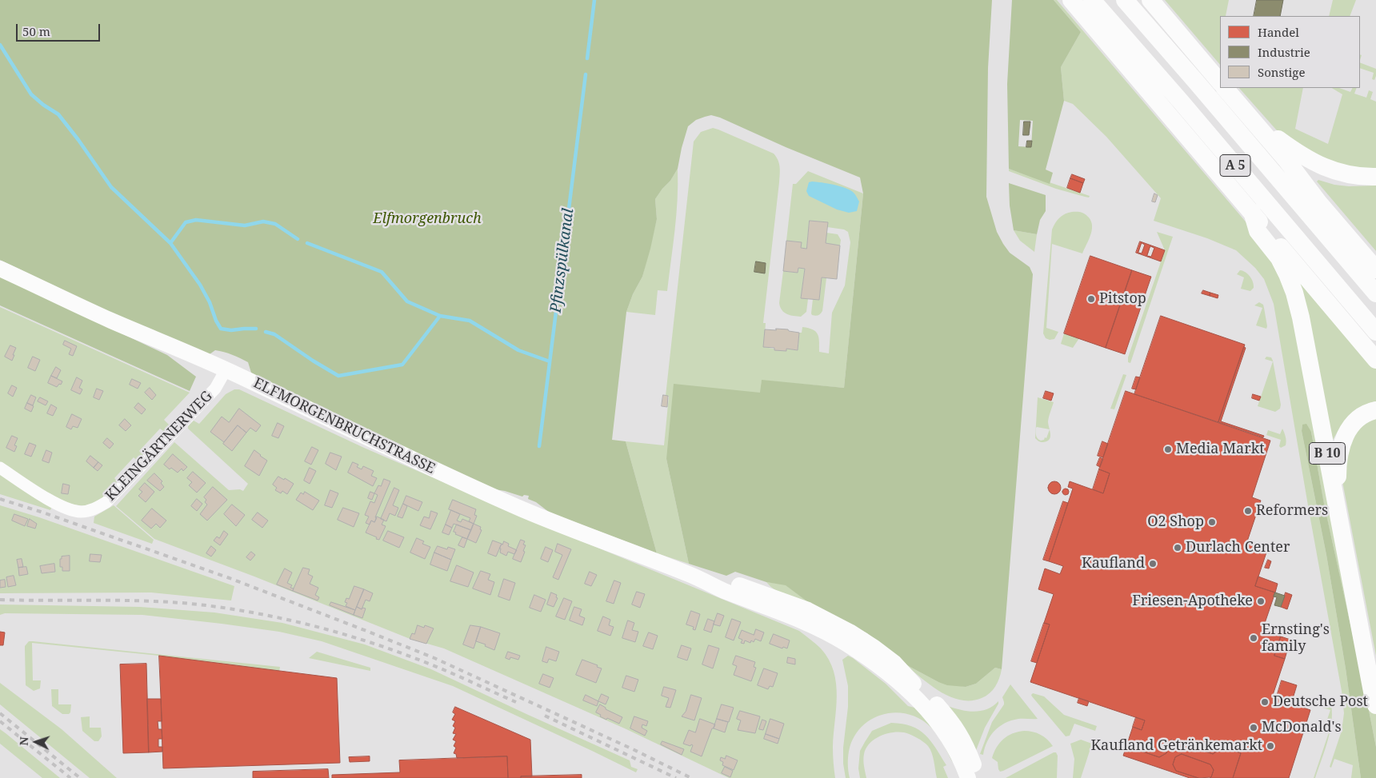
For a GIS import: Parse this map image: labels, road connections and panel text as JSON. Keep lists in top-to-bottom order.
{
  "streets": {
    "highway": ["A 5", "B 10"],
    "main road": ["ELFMORGENBRUCHSTRASSE"],
    "street": ["KLEINGÄRTNERWEG"]
  },
  "crossings": [
    ["ELFMORGENBRUCHSTRASSE", "KLEINGÄRTNERWEG"]
  ],
  "water": ["Pfinzspülkanal"],
  "parks": ["Elfmorgenbruch"],
  "places": [
    "Pitstop",
    "Media Markt",
    "Reformers",
    "O2 Shop",
    "Durlach Center",
    "Kaufland",
    "Friesen-Apotheke",
    "Ernsting's family",
    "Deutsche Post",
    "McDonald's",
    "Kaufland Getränkemarkt"
  ],
  "legend": ["Handel", "Industrie", "Sonstige"],
  "scale_bar": "50 m",
  "north": "left"
}
